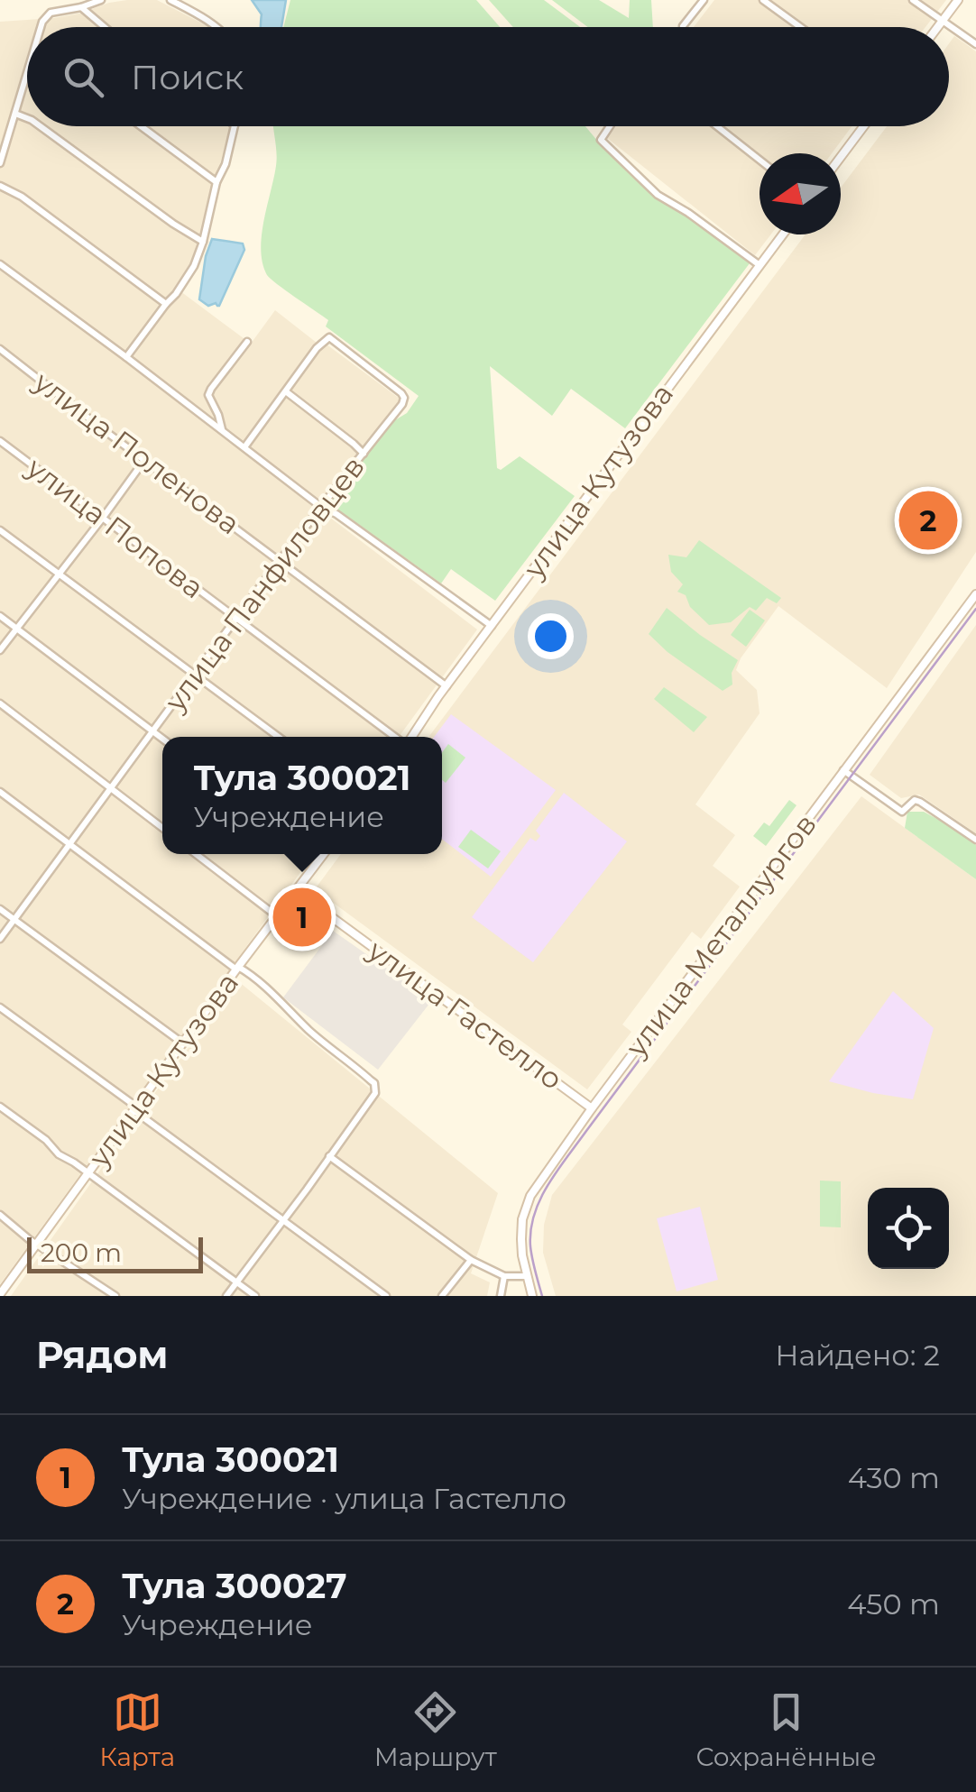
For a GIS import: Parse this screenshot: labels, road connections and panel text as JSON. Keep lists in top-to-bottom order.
{
  "streets": {
    "main road": ["улица Кутузова", "улица Металлургов", "улица Гастелло"],
    "street": ["улица Поленова", "улица Попова", "улица Панфиловцев"]
  },
  "crossings": [
    ["улица Поленова", "улица Кутузова"],
    ["улица Поленова", "улица Панфиловцев"],
    ["улица Кутузова", "улица Гастелло"],
    ["улица Попова", "улица Панфиловцев"],
    ["улица Металлургов", "улица Гастелло"]
  ],
  "scale_bar": "200 m",
  "north": "left",
  "page": {
    "search": "Поиск",
    "pins": ["2", "1"],
    "popup": ["Тула 300021", "Учреждение"],
    "scale": "200 m",
    "heading": ["Рядом", "Найдено: 2"],
    "list": [
      {
        "mark": "1",
        "name": "Тула 300021",
        "note": "Учреждение · улица Гастелло",
        "value": "430 m"
      },
      {
        "mark": "2",
        "name": "Тула 300027",
        "note": "Учреждение",
        "value": "450 m"
      }
    ],
    "nav": ["Карта", "Маршрут", "Сохранённые"]
  }
}
